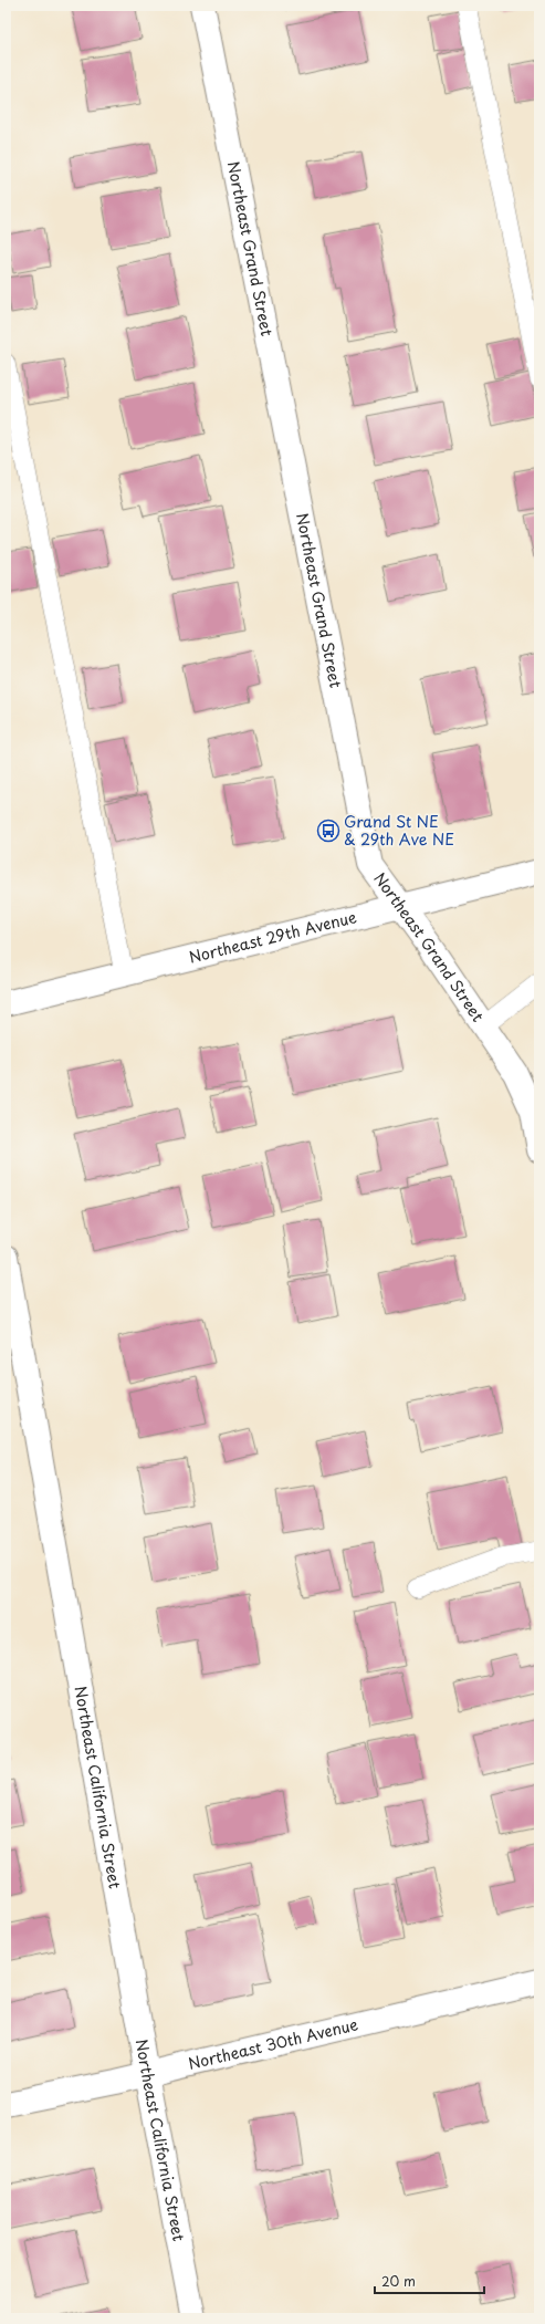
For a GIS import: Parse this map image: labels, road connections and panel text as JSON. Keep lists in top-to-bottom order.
{
  "streets": {
    "street": [
      "Northeast Grand Street",
      "Northeast 29th Avenue",
      "Northeast California Street",
      "Northeast 30th Avenue"
    ]
  },
  "crossings": [
    ["Northeast Grand Street", "Northeast 29th Avenue"],
    ["Northeast California Street", "Northeast 30th Avenue"]
  ],
  "places": {
    "bus stop": ["Grand St NE & 29th Ave NE"]
  },
  "scale_bar": "20 m"
}
